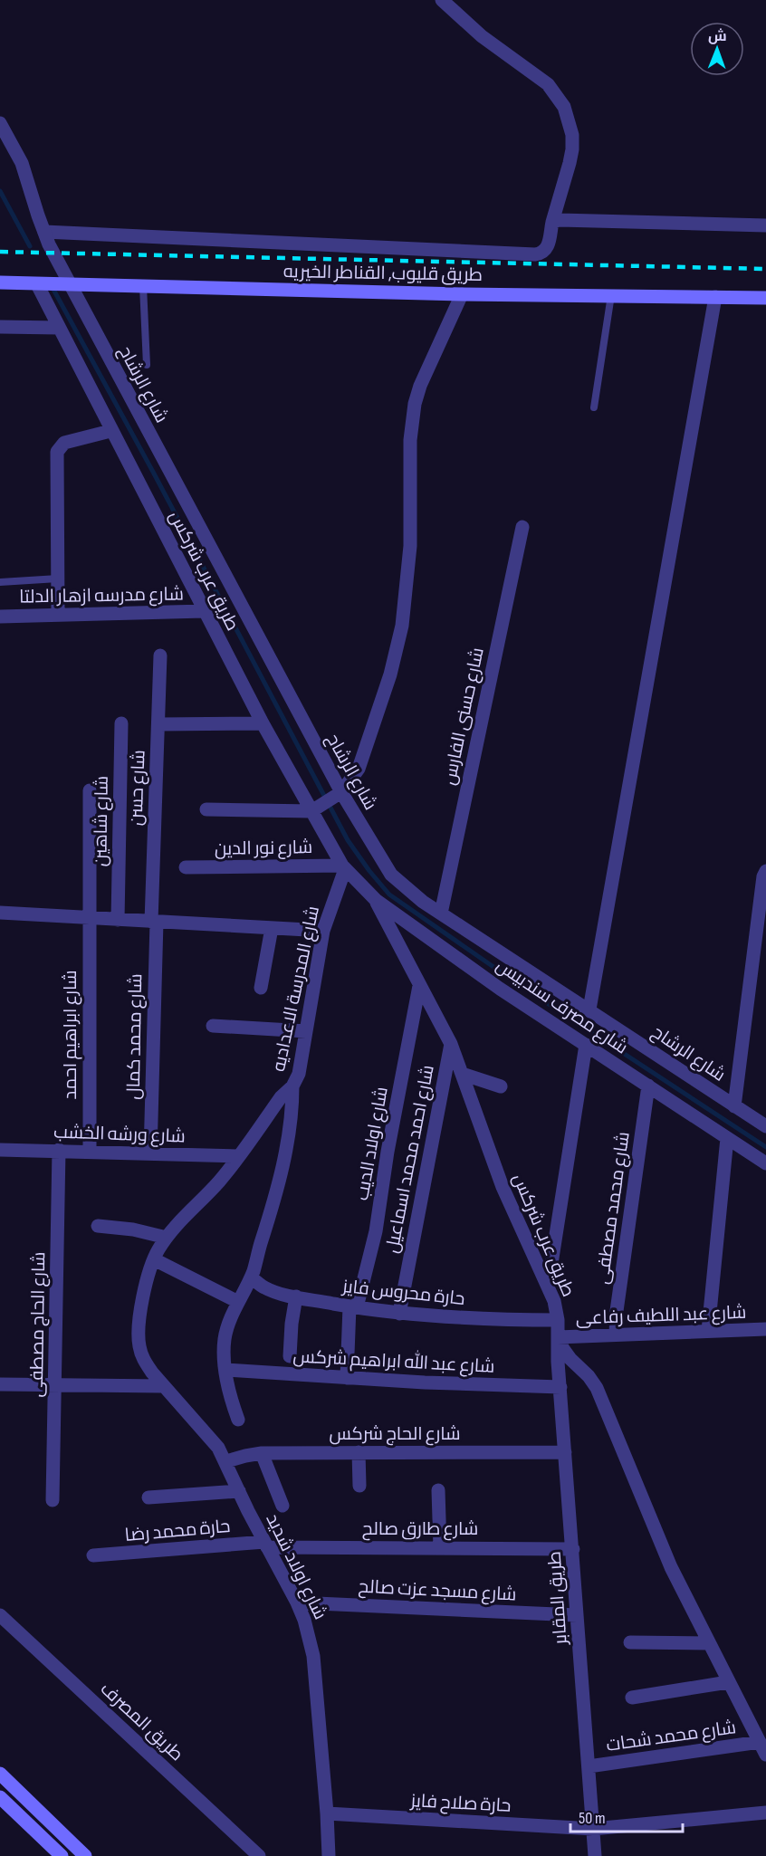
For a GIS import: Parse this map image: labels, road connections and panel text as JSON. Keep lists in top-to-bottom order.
{
  "streets": {
    "main road": ["طريق قليوب, القناطر الخيريه"],
    "street": [
      "شارع الرشاح",
      "طريق عرب شركس",
      "شارع مدرسه ازهار الدلتا",
      "شارع حسنى الفارس",
      "شارع حسن",
      "شارع شاهين",
      "شارع نور الدين",
      "شارع المدرسة الاعداديه",
      "شارع مصرف سندبيس",
      "شارع ابراهيم احمد",
      "شارع محمد كمال",
      "شارع ورشه الخشب",
      "شارع اولاد الديب",
      "شارع احمد محمد اسماعيل",
      "شارع محمد مصطفى",
      "حارة محروس فايز",
      "شارع عبد اللطيف رفاعى",
      "شارع الحاج مصطفى",
      "شارع عبد الله ابراهيم شركس",
      "شارع الحاج شركس",
      "شارع طارق صالح",
      "حارة محمد رضا",
      "شارع اولاد شديد",
      "شارع مسجد عزت صالح",
      "طريق المقابر",
      "طريق المصرف",
      "شارع محمد شحات",
      "حارة صلاح فايز"
    ]
  },
  "crossings": [
    ["طريق قليوب, القناطر الخيريه", "شارع الرشاح"],
    ["طريق قليوب, القناطر الخيريه", "طريق عرب شركس"],
    ["شارع الرشاح", "شارع حسنى الفارس"],
    ["طريق عرب شركس", "شارع مدرسه ازهار الدلتا"],
    ["طريق عرب شركس", "شارع نور الدين"],
    ["طريق عرب شركس", "شارع المدرسة الاعداديه"],
    ["طريق عرب شركس", "شارع مصرف سندبيس"],
    ["طريق عرب شركس", "شارع اولاد الديب"],
    ["طريق عرب شركس", "شارع احمد محمد اسماعيل"],
    ["طريق عرب شركس", "حارة محروس فايز"],
    ["طريق عرب شركس", "شارع عبد اللطيف رفاعى"],
    ["طريق عرب شركس", "طريق المقابر"],
    ["شارع حسن", "شارع محمد كمال"],
    ["شارع نور الدين", "شارع المدرسة الاعداديه"],
    ["شارع نور الدين", "شارع مصرف سندبيس"],
    ["شارع المدرسة الاعداديه", "شارع مصرف سندبيس"],
    ["شارع المدرسة الاعداديه", "شارع ورشه الخشب"],
    ["شارع المدرسة الاعداديه", "شارع اولاد شديد"],
    ["شارع مصرف سندبيس", "شارع محمد مصطفى"],
    ["شارع ابراهيم احمد", "شارع ورشه الخشب"],
    ["شارع محمد كمال", "شارع ورشه الخشب"],
    ["شارع ورشه الخشب", "شارع الحاج مصطفى"],
    ["شارع اولاد الديب", "حارة محروس فايز"],
    ["شارع اولاد الديب", "شارع عبد الله ابراهيم شركس"],
    ["شارع احمد محمد اسماعيل", "حارة محروس فايز"],
    ["شارع محمد مصطفى", "شارع عبد اللطيف رفاعى"],
    ["شارع عبد اللطيف رفاعى", "طريق المقابر"],
    ["شارع عبد الله ابراهيم شركس", "طريق المقابر"],
    ["شارع الحاج شركس", "شارع اولاد شديد"],
    ["شارع الحاج شركس", "طريق المقابر"],
    ["شارع طارق صالح", "حارة محمد رضا"],
    ["شارع طارق صالح", "شارع اولاد شديد"],
    ["شارع طارق صالح", "طريق المقابر"],
    ["حارة محمد رضا", "شارع اولاد شديد"],
    ["شارع اولاد شديد", "شارع مسجد عزت صالح"],
    ["شارع اولاد شديد", "حارة صلاح فايز"],
    ["شارع مسجد عزت صالح", "طريق المقابر"],
    ["طريق المقابر", "شارع محمد شحات"],
    ["طريق المقابر", "حارة صلاح فايز"]
  ],
  "scale_bar": "50 m",
  "north": "top"
}
